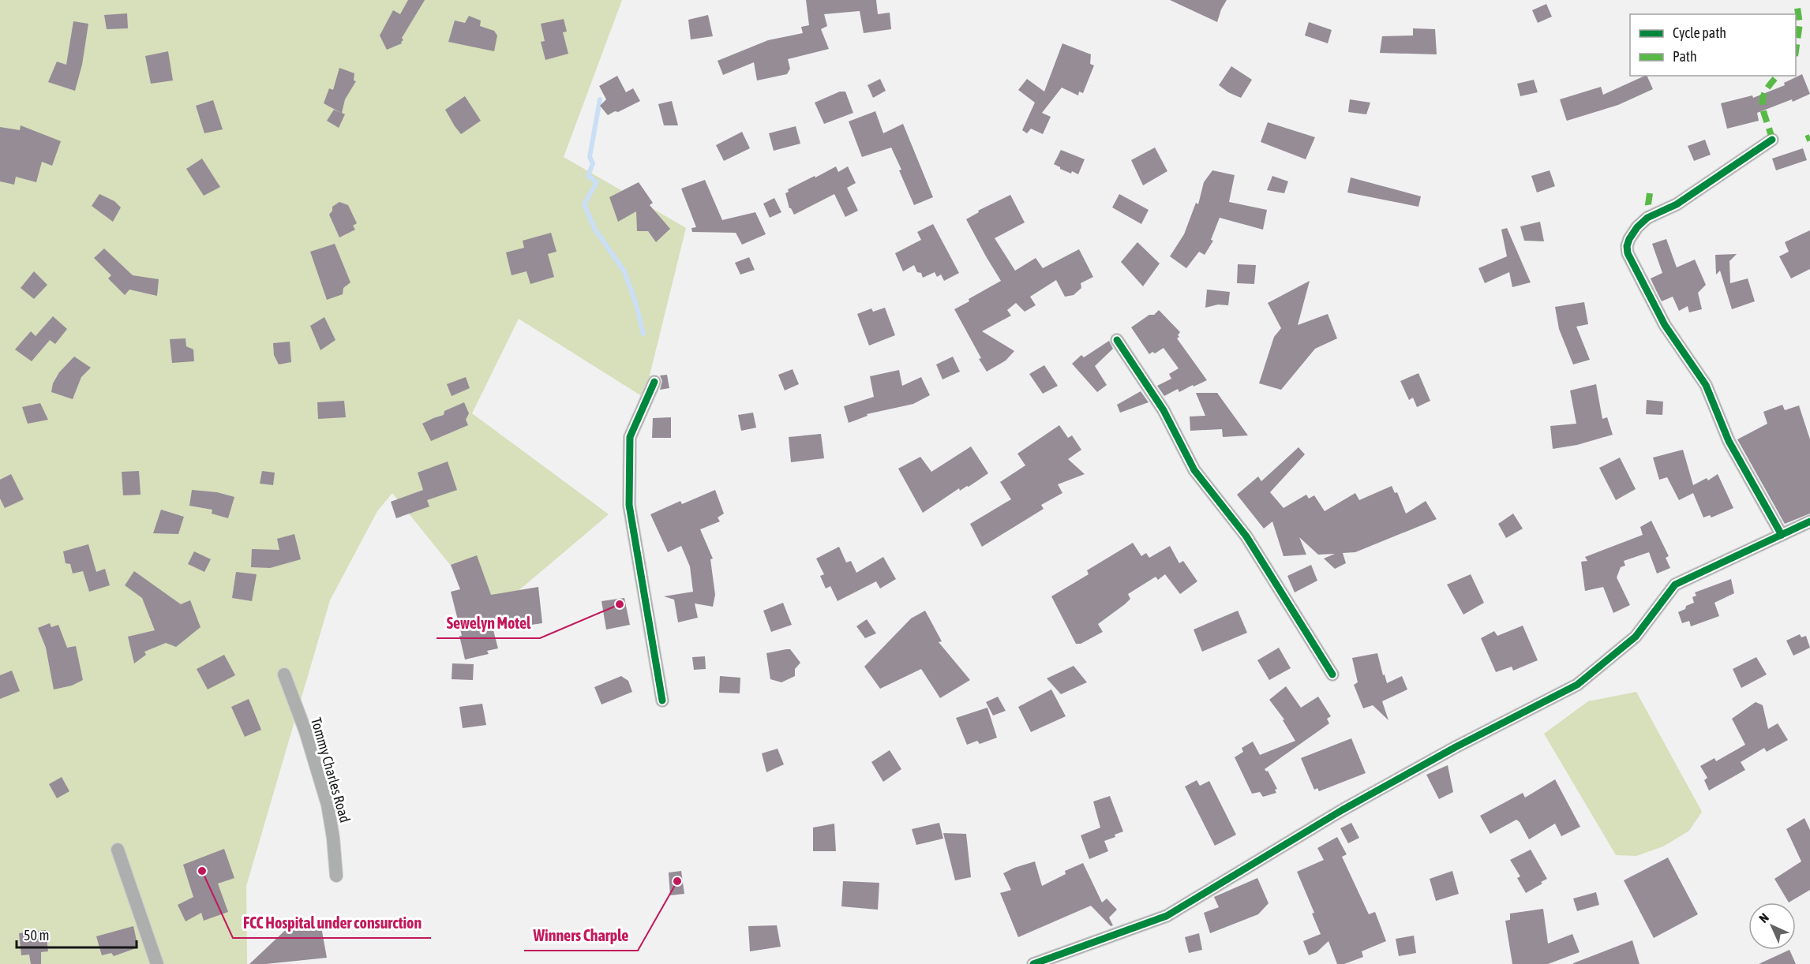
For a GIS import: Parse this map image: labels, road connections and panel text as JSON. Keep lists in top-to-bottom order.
{
  "streets": {
    "street": ["Tommy Charles Road"]
  },
  "places": ["Sewelyn Motel", "FCC Hospital under consurction", "Winners Charple"],
  "legend": ["Cycle path", "Path"],
  "scale_bar": "50 m",
  "north": "top left"
}
